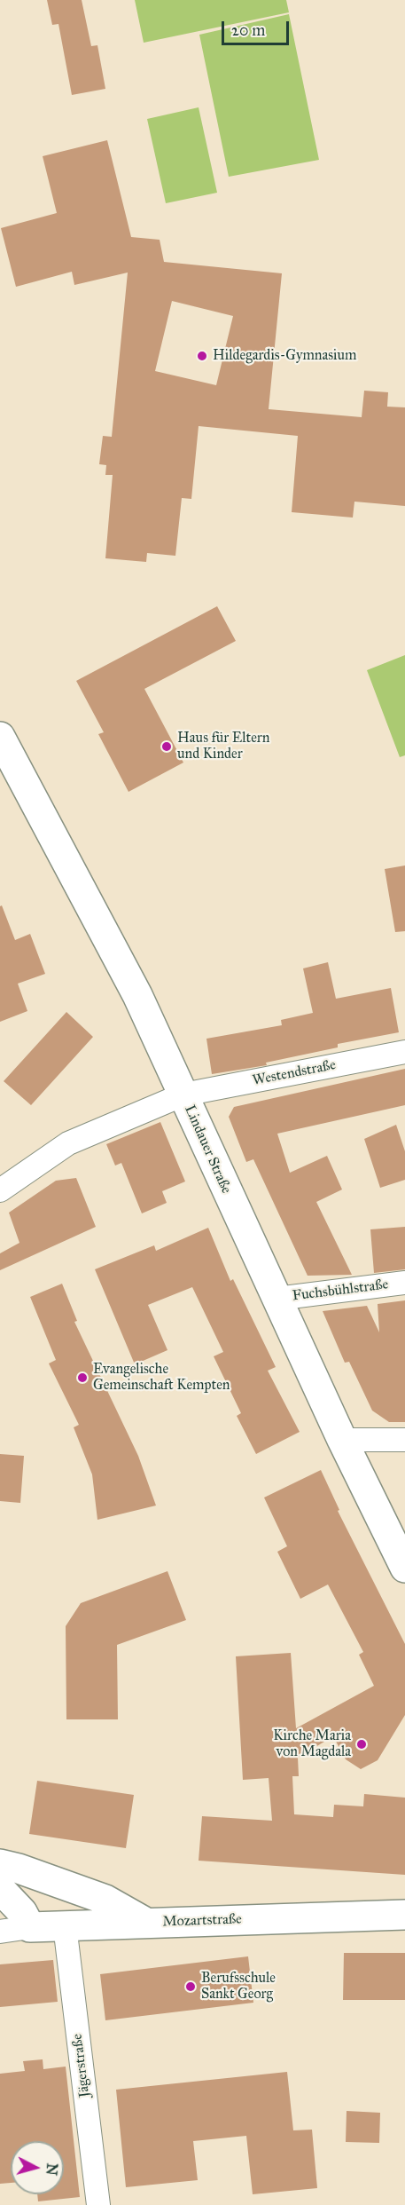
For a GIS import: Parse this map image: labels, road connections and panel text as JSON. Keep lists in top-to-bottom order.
{
  "streets": {
    "street": [
      "Westendstraße",
      "Lindauer Straße",
      "Fuchsbühlstraße",
      "Mozartstraße",
      "Jägerstraße"
    ]
  },
  "crossings": [
    ["Westendstraße", "Lindauer Straße"],
    ["Lindauer Straße", "Fuchsbühlstraße"],
    ["Mozartstraße", "Jägerstraße"]
  ],
  "places": [
    "Hildegardis-Gymnasium",
    "Haus für Eltern und Kinder",
    "Evangelische Gemeinschaft Kempten",
    "Kirche Maria von Magdala",
    "Berufsschule Sankt Georg"
  ],
  "scale_bar": "20 m",
  "north": "right"
}
